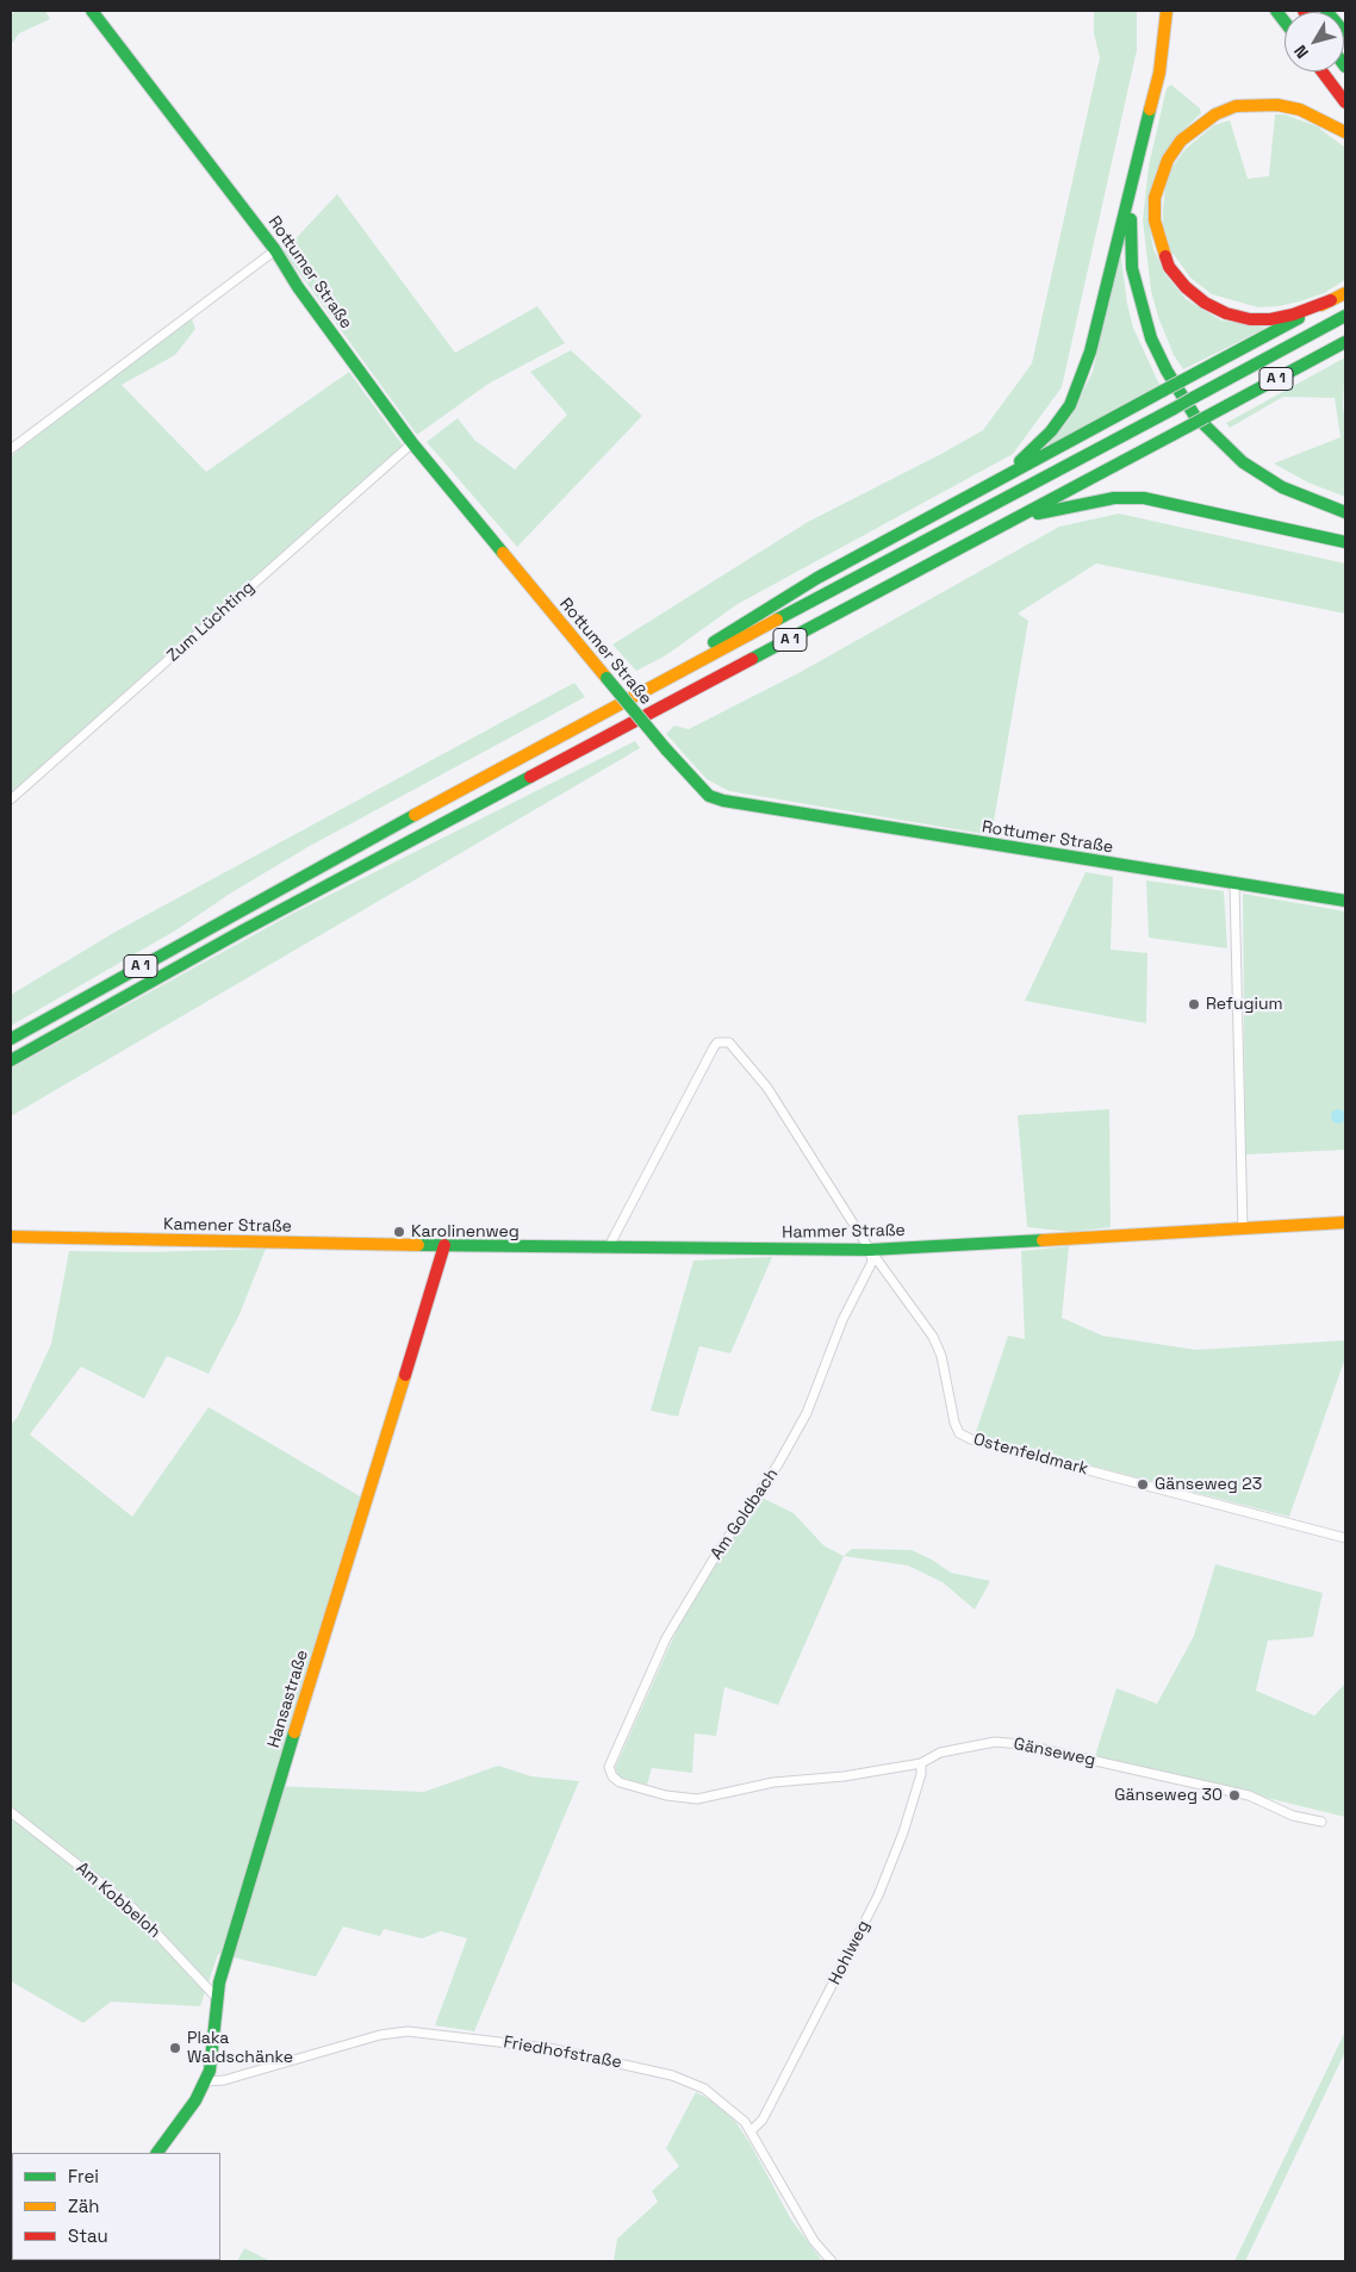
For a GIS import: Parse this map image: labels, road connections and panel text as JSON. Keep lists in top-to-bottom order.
{
  "streets": {
    "main road": [
      "Rottumer Straße",
      "A 1",
      "Kamener Straße",
      "Hammer Straße",
      "Hansastraße"
    ],
    "street": [
      "Zum Lüchting",
      "Ostenfeldmark",
      "Am Goldbach",
      "Gänseweg",
      "Am Kobbeloh",
      "Hohlweg",
      "Friedhofstraße"
    ]
  },
  "crossings": [
    ["Rottumer Straße", "Zum Lüchting"],
    ["Kamener Straße", "Hammer Straße"],
    ["Kamener Straße", "Hansastraße"],
    ["Hammer Straße", "Ostenfeldmark"],
    ["Hammer Straße", "Am Goldbach"],
    ["Hammer Straße", "Hansastraße"],
    ["Ostenfeldmark", "Am Goldbach"],
    ["Am Goldbach", "Gänseweg"],
    ["Hansastraße", "Am Kobbeloh"],
    ["Hansastraße", "Friedhofstraße"],
    ["Gänseweg", "Hohlweg"],
    ["Hohlweg", "Friedhofstraße"]
  ],
  "places": [
    "Refugium",
    "Karolinenweg",
    "Gänseweg 23",
    "Gänseweg 30",
    "Plaka Waldschänke"
  ],
  "legend": ["Frei", "Zäh", "Stau"],
  "north": "bottom left"
}
